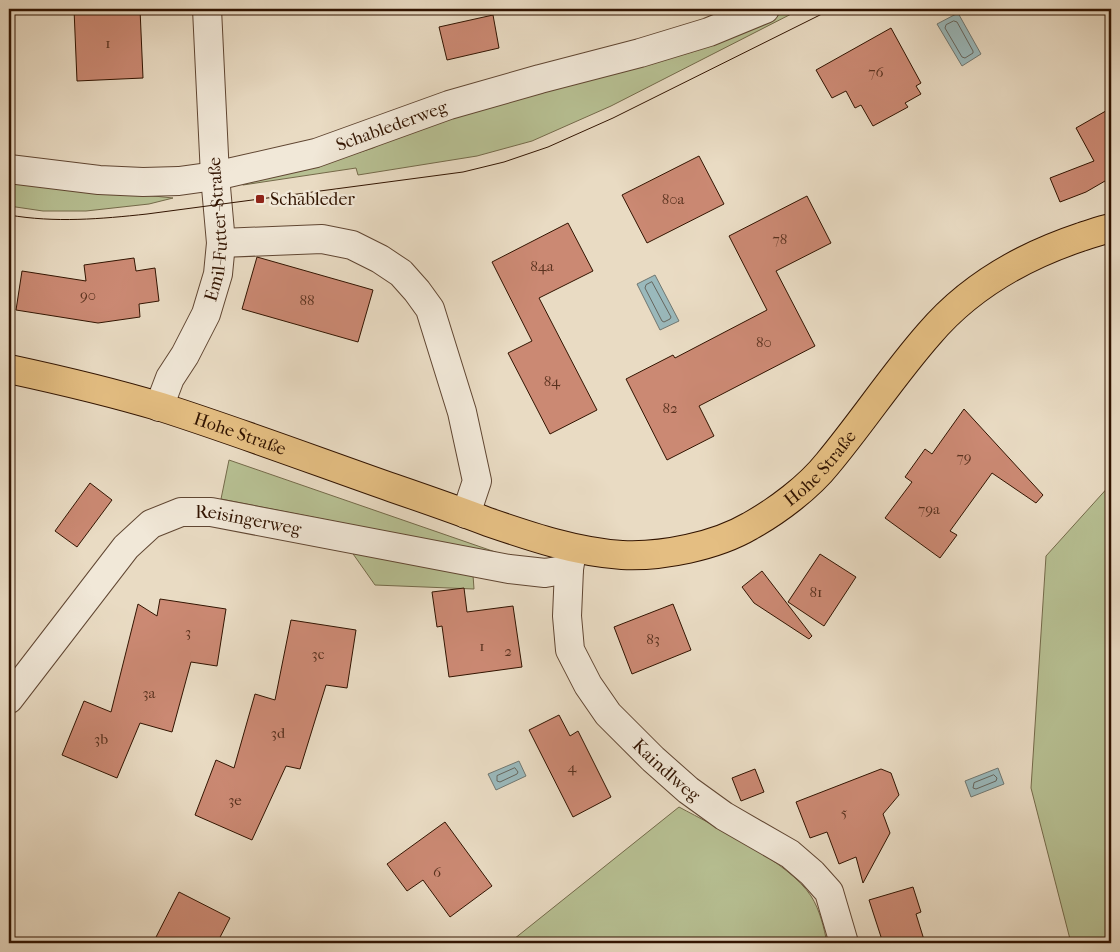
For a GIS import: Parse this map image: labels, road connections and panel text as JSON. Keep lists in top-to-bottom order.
{
  "streets": {
    "main road": ["Hohe Straße"],
    "street": [
      "Schablederweg",
      "Emil-Futter-Straße",
      "Reisingerweg",
      "Kaindlweg"
    ]
  },
  "crossings": [
    ["Schablederweg", "Emil-Futter-Straße"],
    ["Emil-Futter-Straße", "Hohe Straße"],
    ["Hohe Straße", "Reisingerweg"],
    ["Hohe Straße", "Kaindlweg"],
    ["Reisingerweg", "Kaindlweg"]
  ],
  "places": {
    "transit": ["Schableder"]
  },
  "house_numbers": [
    "1",
    "76",
    "80a",
    "78",
    "84a",
    "90",
    "88",
    "80",
    "84",
    "82",
    "79",
    "79a",
    "81",
    "3",
    "83",
    "1",
    "2",
    "3c",
    "3a",
    "3d",
    "3b",
    "4",
    "3e",
    "5",
    "6"
  ]
}
